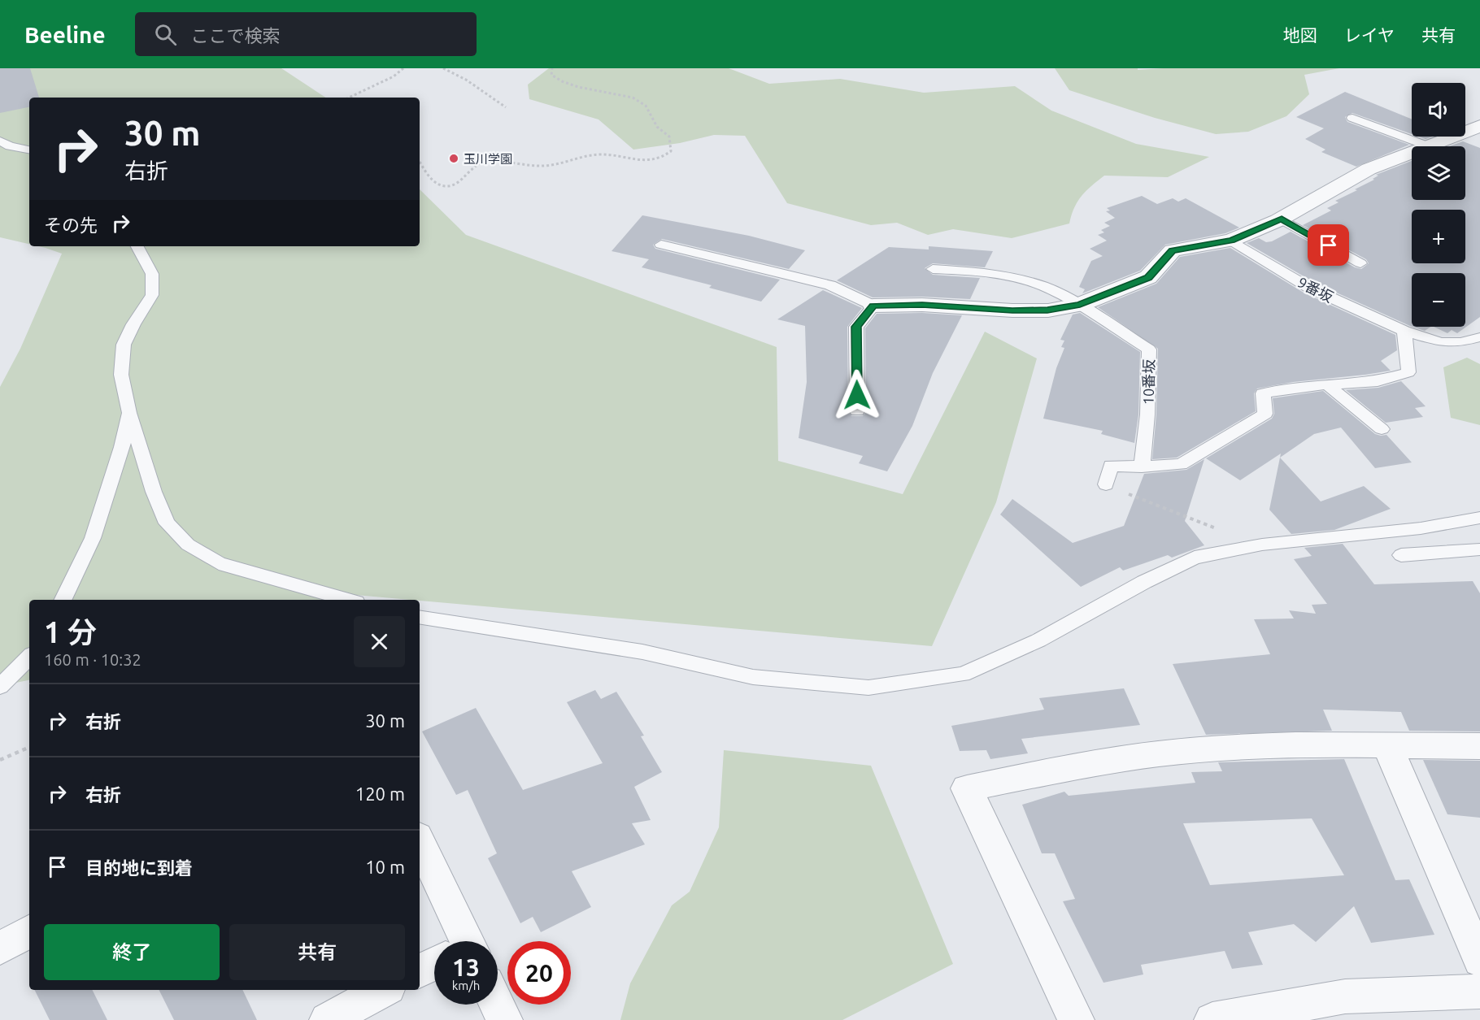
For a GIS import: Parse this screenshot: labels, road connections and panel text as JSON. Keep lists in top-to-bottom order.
{
  "streets": {
    "lane": ["9番坂", "10番坂"]
  },
  "places": ["玉川学園"],
  "page": {
    "header": "Beeline",
    "search": "ここで検索",
    "nav": ["地図", "レイヤ", "共有"],
    "map_buttons": ["+", "−"],
    "turn": ["30 m", "右折"],
    "then": "その先",
    "heading": ["1 分", "160 m · 10:32"],
    "list": [
      {
        "name": "右折",
        "value": "30 m"
      },
      {
        "name": "右折",
        "value": "120 m"
      },
      {
        "name": "目的地に到着",
        "value": "10 m"
      }
    ],
    "buttons": ["終了", "共有"],
    "speed": "13 km/h",
    "limit": "20"
  }
}
